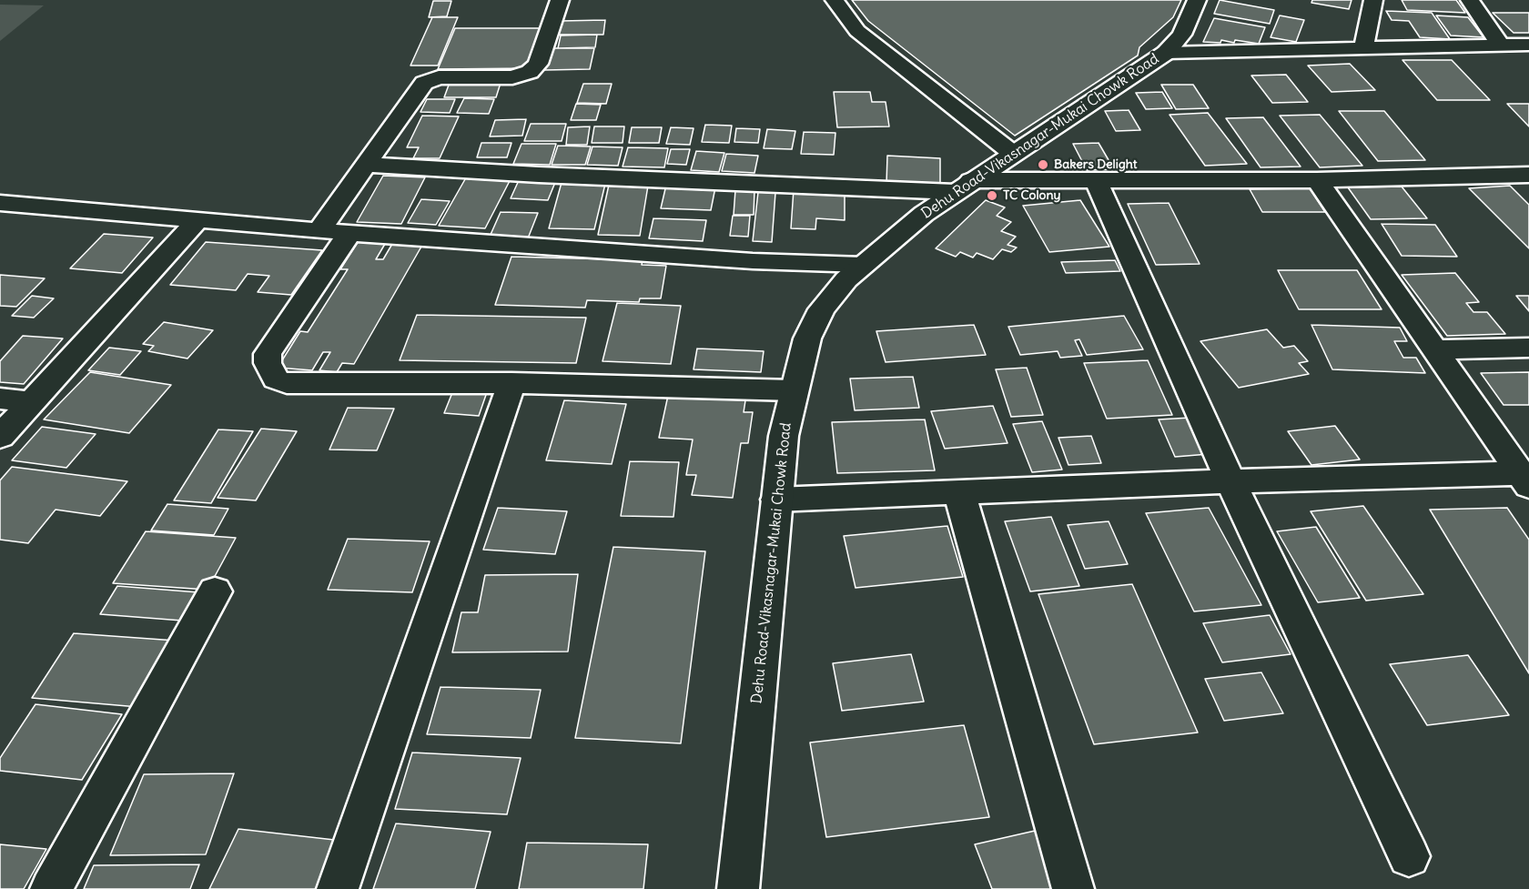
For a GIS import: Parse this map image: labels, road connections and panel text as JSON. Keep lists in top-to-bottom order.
{
  "streets": {
    "street": ["Dehu Road-Vikasnagar-Mukai Chowk Road"]
  },
  "places": ["Bakers Delight", "TC Colony"]
}
